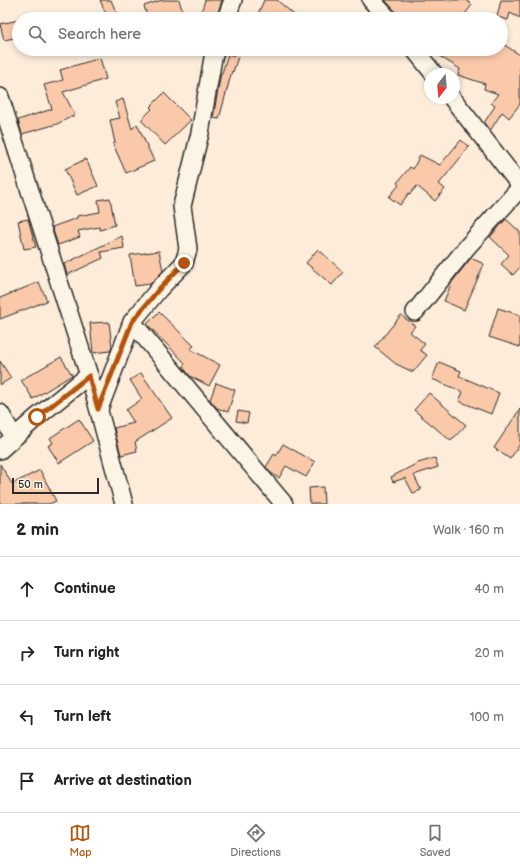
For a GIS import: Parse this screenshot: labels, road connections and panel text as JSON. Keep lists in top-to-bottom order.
{
  "scale_bar": "50 m",
  "north": "bottom",
  "page": {
    "search": "Search here",
    "scale": "50 m",
    "heading": ["2 min", "Walk · 160 m"],
    "list": [
      ["Continue", "40 m"],
      ["Turn right", "20 m"],
      ["Turn left", "100 m"],
      "Arrive at destination"
    ],
    "nav": ["Map", "Directions", "Saved"]
  }
}
